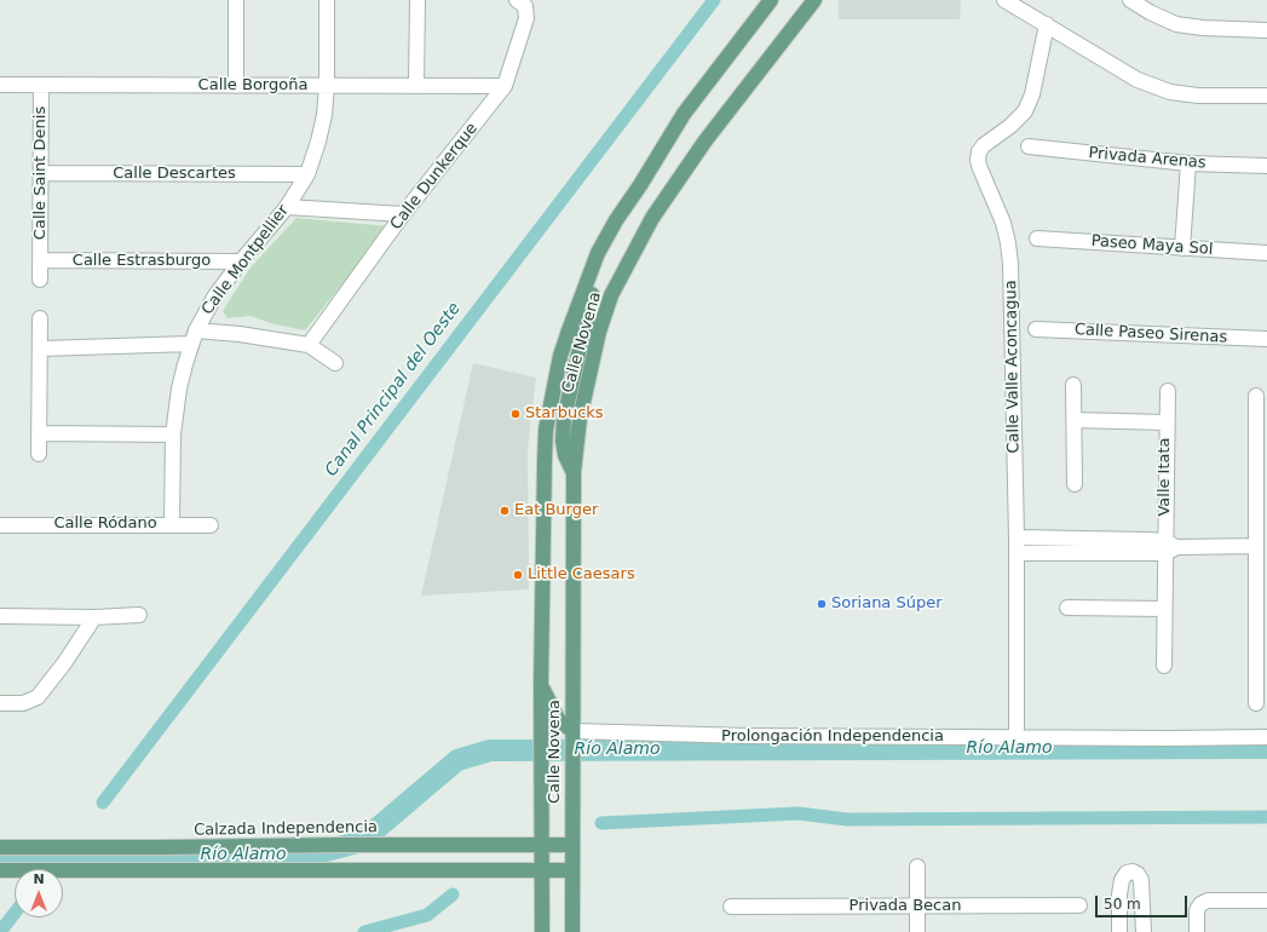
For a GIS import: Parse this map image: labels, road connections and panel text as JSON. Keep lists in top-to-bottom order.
{
  "streets": {
    "main road": ["Calle Novena", "Calzada Independencia"],
    "street": [
      "Calle Borgoña",
      "Privada Arenas",
      "Calle Saint Denis",
      "Calle Descartes",
      "Calle Dunkerque",
      "Paseo Maya Sol",
      "Calle Montpellier",
      "Calle Estrasburgo",
      "Calle Paseo Sirenas",
      "Calle Valle Aconcagua",
      "Valle Itata",
      "Calle Ródano",
      "Prolongación Independencia",
      "Privada Becan"
    ]
  },
  "crossings": [
    ["Calle Borgoña", "Calle Saint Denis"],
    ["Calle Borgoña", "Calle Dunkerque"],
    ["Calle Borgoña", "Calle Montpellier"],
    ["Calle Saint Denis", "Calle Descartes"],
    ["Calle Saint Denis", "Calle Estrasburgo"],
    ["Calle Descartes", "Calle Montpellier"],
    ["Calle Montpellier", "Calle Estrasburgo"],
    ["Calle Montpellier", "Calle Ródano"],
    ["Calle Novena", "Prolongación Independencia"],
    ["Calle Novena", "Calzada Independencia"],
    ["Calle Valle Aconcagua", "Prolongación Independencia"]
  ],
  "water": ["Canal Principal del Oeste", "Río Alamo"],
  "places": [
    "Starbucks",
    "Eat Burger",
    "Little Caesars",
    "Soriana Súper"
  ],
  "scale_bar": "50 m",
  "north": "top"
}
